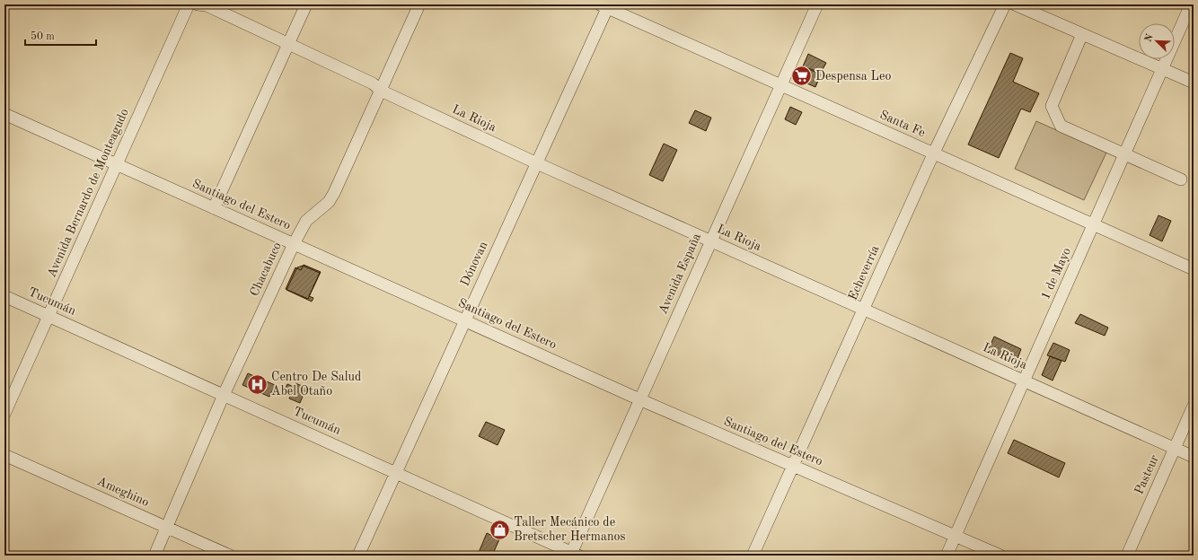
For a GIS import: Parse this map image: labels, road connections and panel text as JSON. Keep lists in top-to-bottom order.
{
  "streets": {
    "street": [
      "La Rioja",
      "Santa Fe",
      "Avenida Bernardo de Monteagudo",
      "Santiago del Estero",
      "Dónovan",
      "Chacabuco",
      "Echeverría",
      "Avenida España",
      "1 de Mayo",
      "Tucumán",
      "Pasteur",
      "Ameghino"
    ]
  },
  "crossings": [
    ["La Rioja", "Dónovan"],
    ["La Rioja", "Chacabuco"],
    ["La Rioja", "Echeverría"],
    ["La Rioja", "Avenida España"],
    ["La Rioja", "1 de Mayo"],
    ["La Rioja", "Pasteur"],
    ["Santa Fe", "Dónovan"],
    ["Santa Fe", "Echeverría"],
    ["Santa Fe", "Avenida España"],
    ["Santa Fe", "1 de Mayo"],
    ["Avenida Bernardo de Monteagudo", "Santiago del Estero"],
    ["Avenida Bernardo de Monteagudo", "Tucumán"],
    ["Santiago del Estero", "Dónovan"],
    ["Santiago del Estero", "Chacabuco"],
    ["Santiago del Estero", "Echeverría"],
    ["Santiago del Estero", "Avenida España"],
    ["Santiago del Estero", "1 de Mayo"],
    ["Dónovan", "Tucumán"],
    ["Chacabuco", "Tucumán"],
    ["Chacabuco", "Ameghino"],
    ["Avenida España", "Tucumán"]
  ],
  "places": {
    "supermarket": ["Despensa Leo"],
    "hospital": ["Centro De Salud Abel Otaño"],
    "shop": ["Taller Mecánico de Bretscher Hermanos"]
  },
  "scale_bar": "50 m",
  "north": "top left"
}
